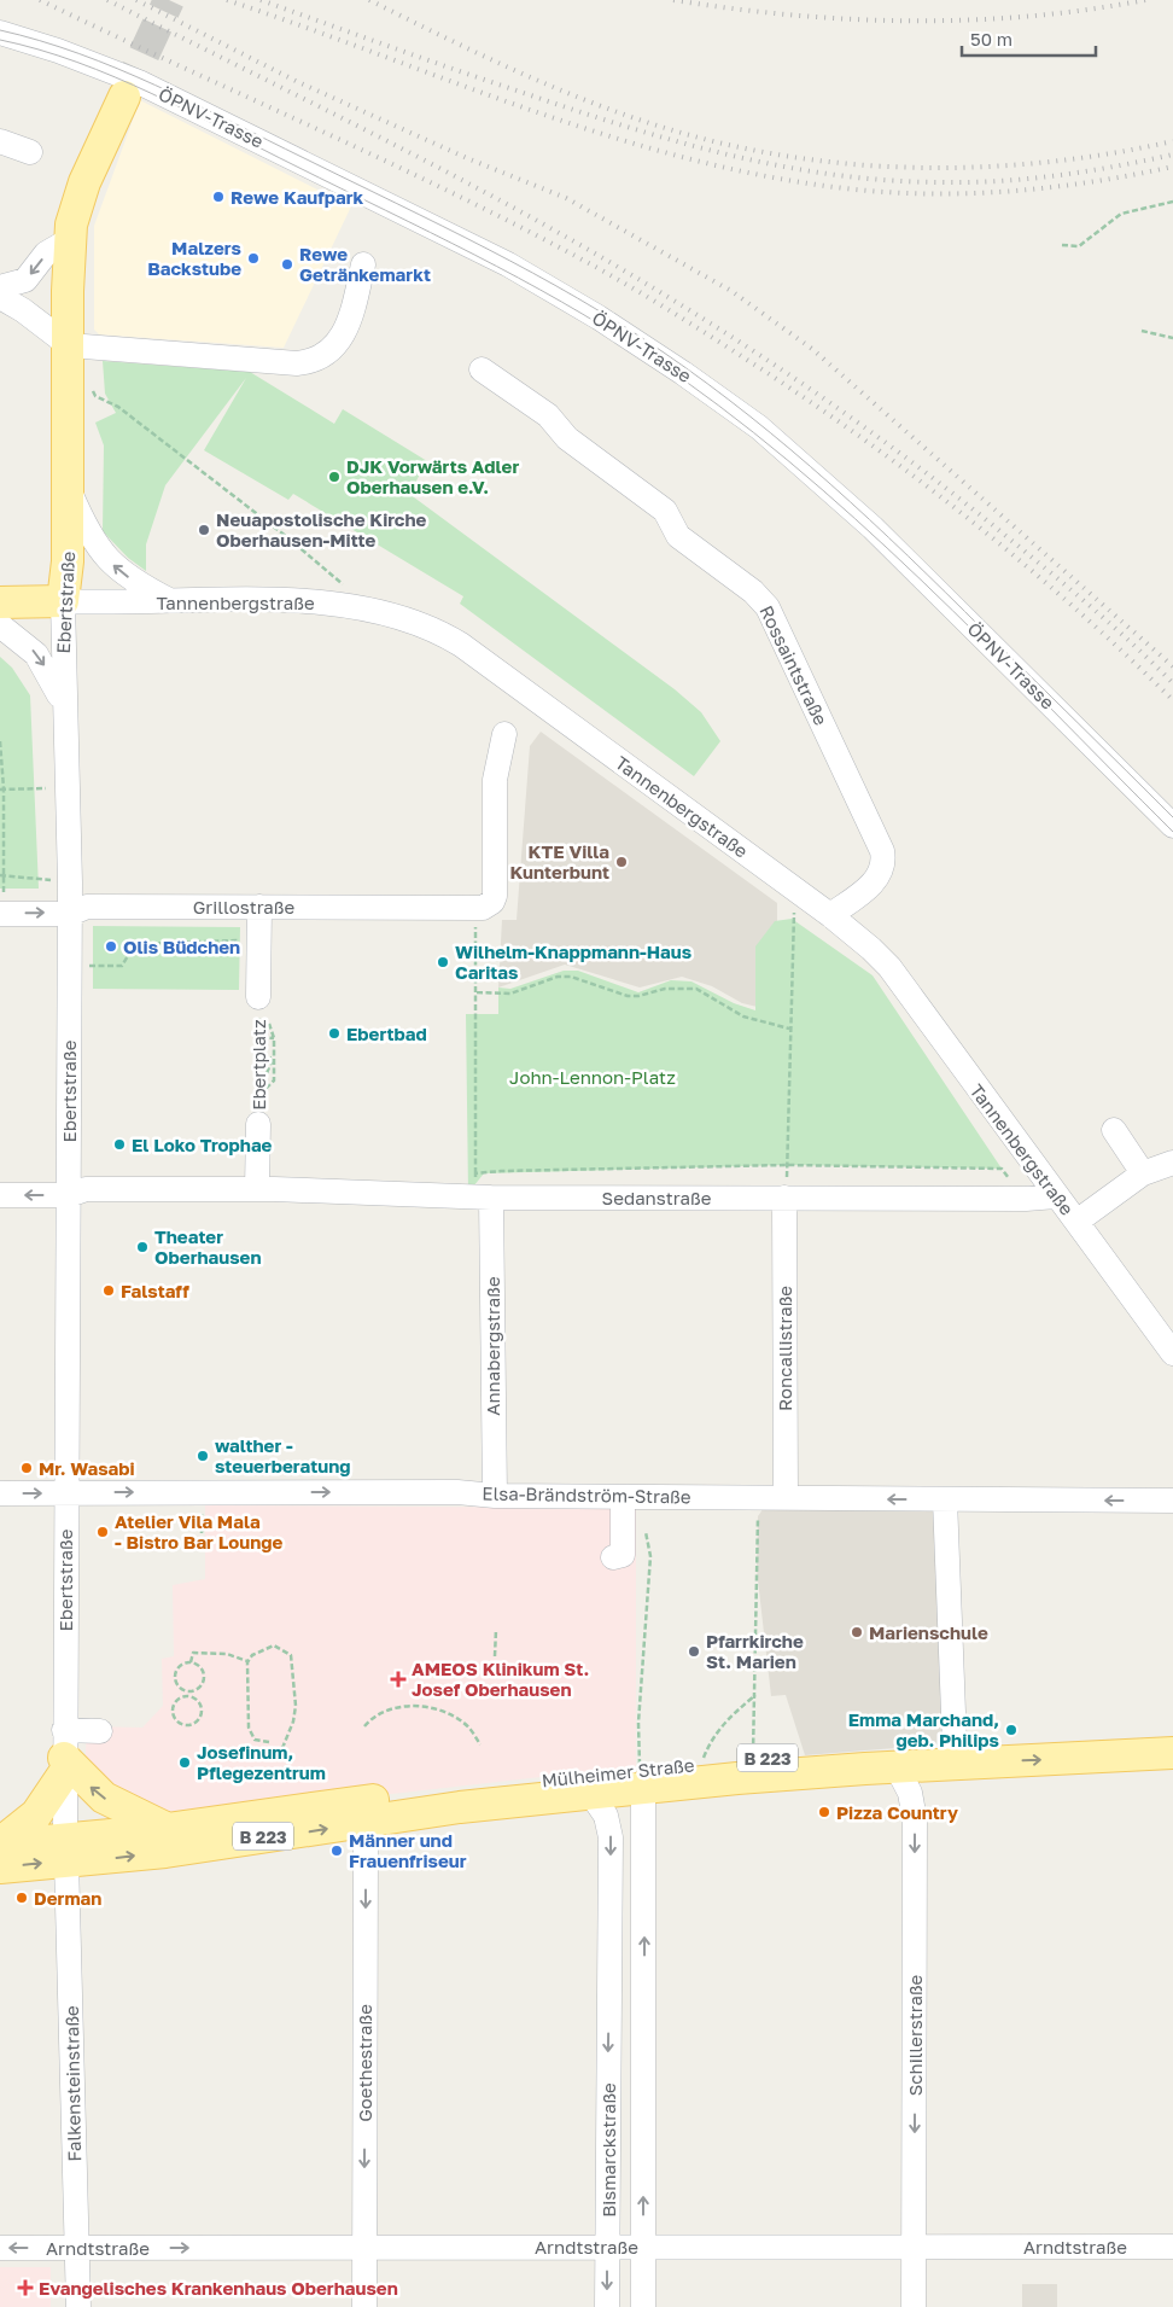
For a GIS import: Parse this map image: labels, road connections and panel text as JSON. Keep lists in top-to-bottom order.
{
  "streets": {
    "main road": [
      "Ebertstraße",
      "Tannenbergstraße",
      "B 223",
      "Mülheimer Straße"
    ],
    "street": [
      "ÖPNV-Trasse",
      "Rossaintstraße",
      "Grillostraße",
      "Ebertplatz",
      "Sedanstraße",
      "Annabergstraße",
      "Roncallistraße",
      "Elsa-Brändström-Straße",
      "Schillerstraße",
      "Goethestraße",
      "Falkensteinstraße",
      "Bismarckstraße",
      "Arndtstraße"
    ]
  },
  "crossings": [
    ["Ebertstraße", "Tannenbergstraße"],
    ["Ebertstraße", "Grillostraße"],
    ["Ebertstraße", "Sedanstraße"],
    ["Ebertstraße", "Elsa-Brändström-Straße"],
    ["Ebertstraße", "Mülheimer Straße"],
    ["Ebertstraße", "Falkensteinstraße"],
    ["Tannenbergstraße", "Rossaintstraße"],
    ["Tannenbergstraße", "Sedanstraße"],
    ["Grillostraße", "Ebertplatz"],
    ["Ebertplatz", "Sedanstraße"],
    ["Sedanstraße", "Annabergstraße"],
    ["Sedanstraße", "Roncallistraße"],
    ["Annabergstraße", "Elsa-Brändström-Straße"],
    ["Roncallistraße", "Elsa-Brändström-Straße"],
    ["Mülheimer Straße", "Schillerstraße"],
    ["Mülheimer Straße", "Goethestraße"],
    ["Mülheimer Straße", "Falkensteinstraße"],
    ["Mülheimer Straße", "Bismarckstraße"],
    ["Schillerstraße", "Arndtstraße"],
    ["Goethestraße", "Arndtstraße"],
    ["Falkensteinstraße", "Arndtstraße"],
    ["Bismarckstraße", "Arndtstraße"]
  ],
  "one_way": ["Schillerstraße", "Goethestraße"],
  "parks": ["John-Lennon-Platz"],
  "places": {
    "other": [
      "Rewe Kaufpark",
      "Malzers Backstube",
      "Rewe Getränkemarkt",
      "DJK Vorwärts Adler Oberhausen e.V.",
      "Neuapostolische Kirche Oberhausen-Mitte",
      "KTE Villa Kunterbunt",
      "Olis Büdchen",
      "Wilhelm-Knappmann-Haus Caritas",
      "Ebertbad",
      "El Loko Trophae",
      "Theater Oberhausen",
      "Falstaff",
      "walther - steuerberatung",
      "Mr. Wasabi",
      "Atelier Vila Mala - Bistro Bar Lounge",
      "Marienschule",
      "Pfarrkirche St. Marien",
      "Emma Marchand, geb. Philips",
      "Josefinum, Pflegezentrum",
      "Pizza Country",
      "Männer und Frauenfriseur",
      "Derman"
    ],
    "health": ["AMEOS Klinikum St. Josef Oberhausen", "Evangelisches Krankenhaus Oberhausen"]
  },
  "scale_bar": "50 m"
}
